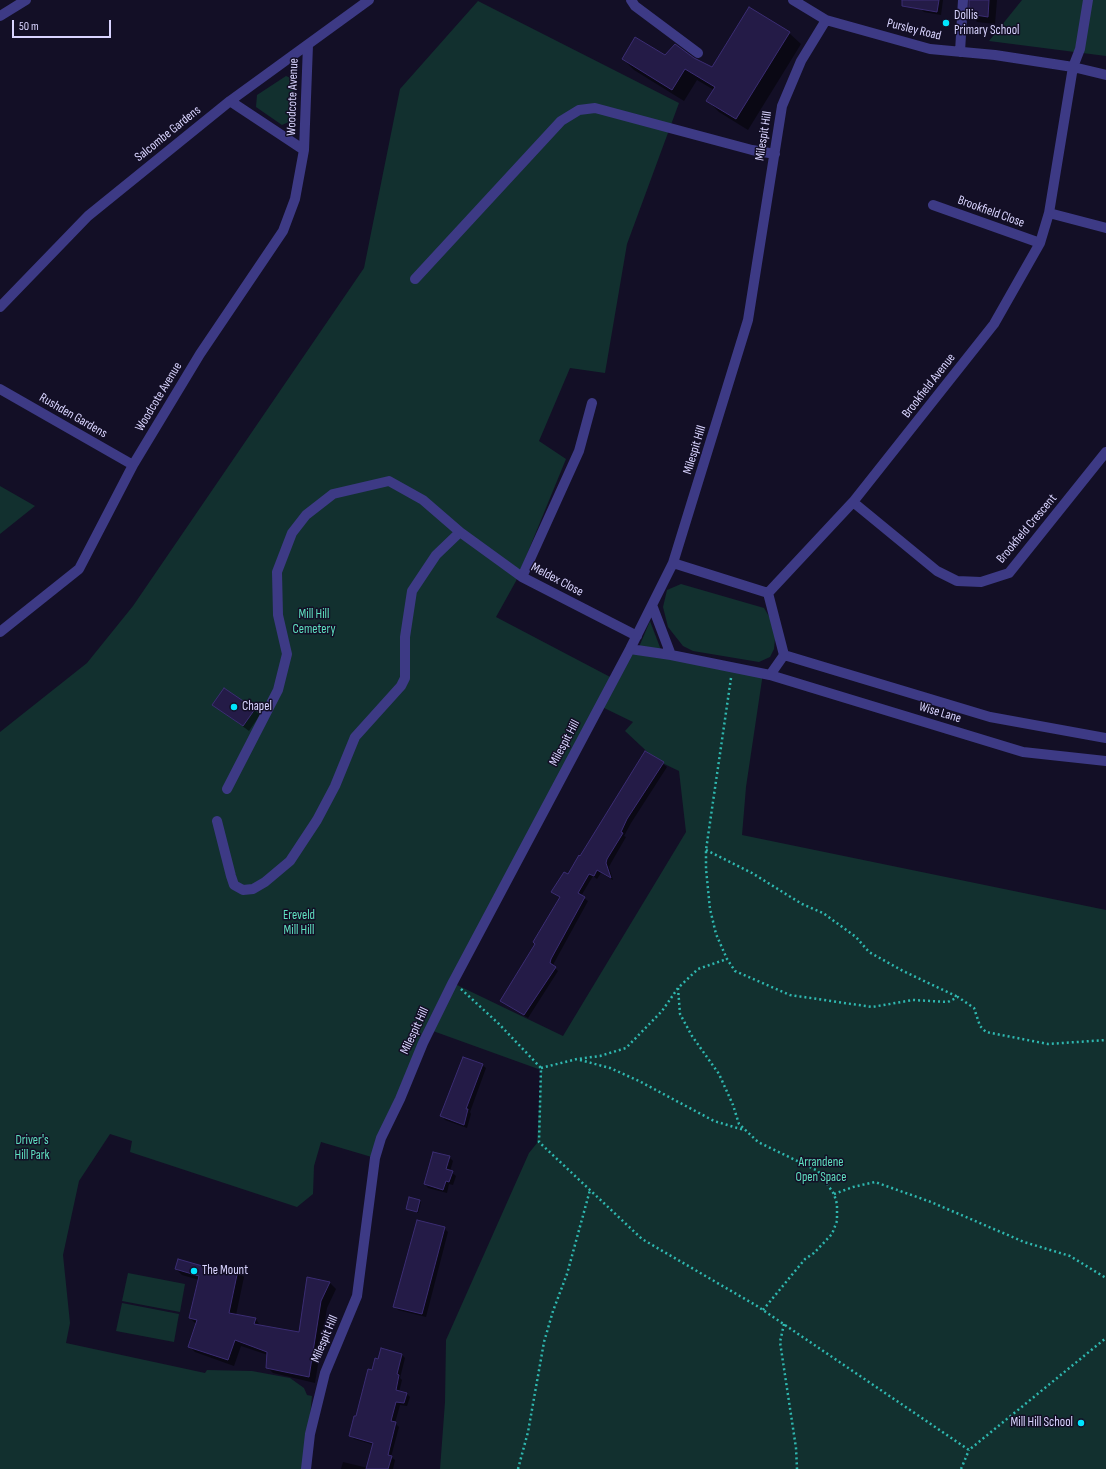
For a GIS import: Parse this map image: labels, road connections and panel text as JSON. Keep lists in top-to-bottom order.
{
  "streets": {
    "street": [
      "Pursley Road",
      "Woodcote Avenue",
      "Salcombe Gardens",
      "Milespit Hill",
      "Brookfield Close",
      "Brookfield Avenue",
      "Rushden Gardens",
      "Brookfield Crescent",
      "Meldex Close",
      "Wise Lane"
    ]
  },
  "crossings": [
    ["Pursley Road", "Milespit Hill"],
    ["Pursley Road", "Brookfield Avenue"],
    ["Woodcote Avenue", "Salcombe Gardens"],
    ["Woodcote Avenue", "Rushden Gardens"],
    ["Milespit Hill", "Meldex Close"],
    ["Milespit Hill", "Wise Lane"],
    ["Brookfield Close", "Brookfield Avenue"],
    ["Brookfield Avenue", "Brookfield Crescent"]
  ],
  "parks": [
    "Mill Hill Cemetery",
    "Ereveld Mill Hill",
    "Driver's Hill Park",
    "Arrandene Open Space"
  ],
  "places": [
    "Dollis Primary School",
    "Chapel",
    "The Mount",
    "Mill Hill School"
  ],
  "scale_bar": "50 m"
}
